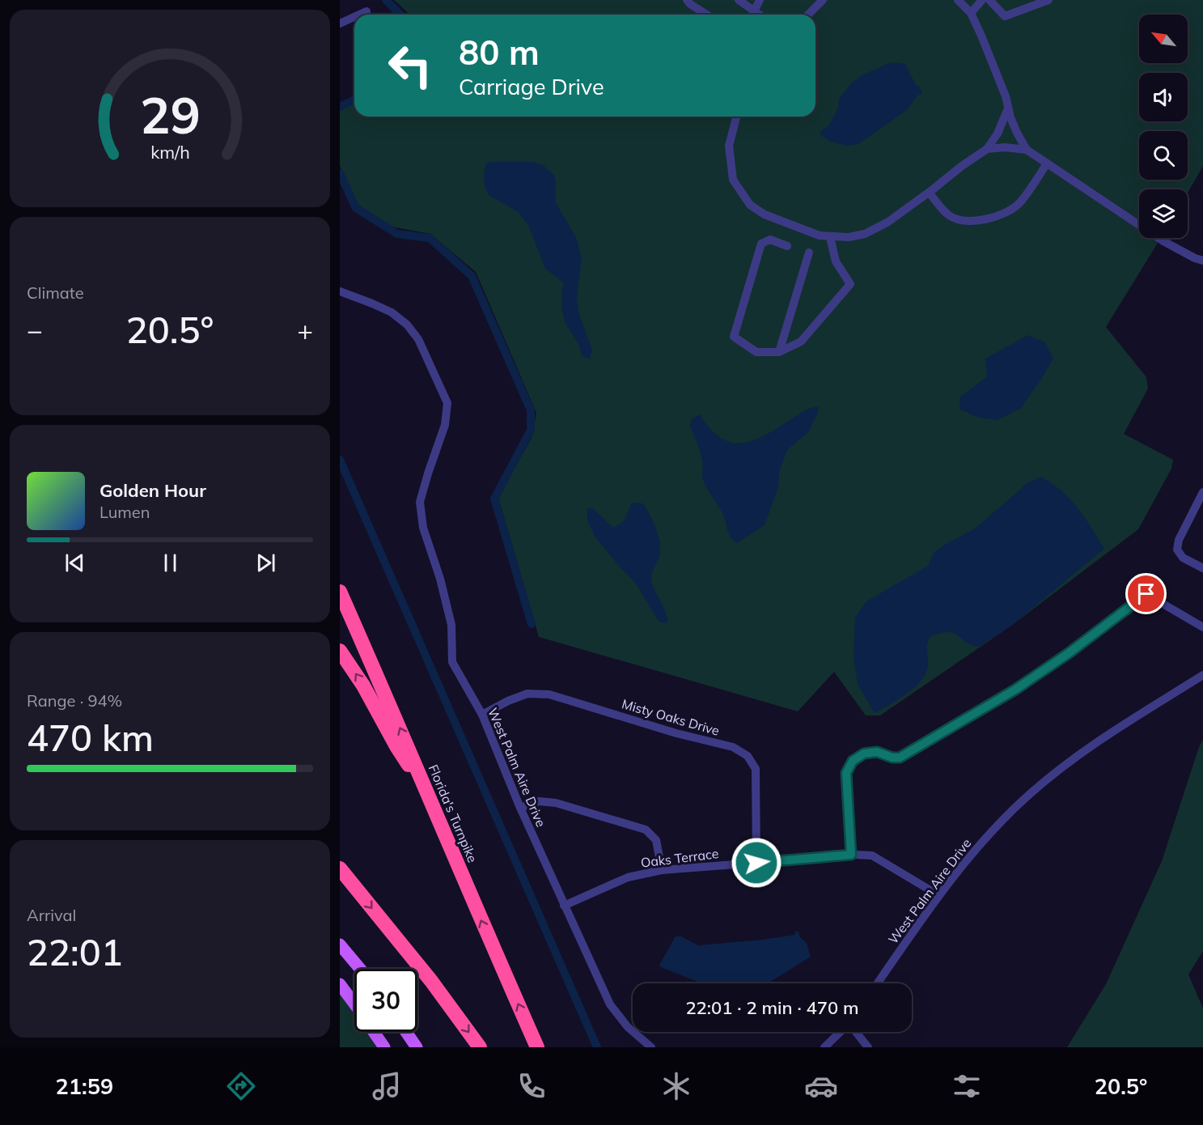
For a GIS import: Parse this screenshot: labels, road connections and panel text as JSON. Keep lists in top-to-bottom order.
{
  "streets": {
    "highway": ["Florida's Turnpike"],
    "street": ["Misty Oaks Drive", "West Palm Aire Drive", "Oaks Terrace"]
  },
  "crossings": [
    ["Misty Oaks Drive", "West Palm Aire Drive"],
    ["Misty Oaks Drive", "Oaks Terrace"],
    ["West Palm Aire Drive", "Oaks Terrace"]
  ],
  "north": "top left",
  "page": {
    "turn": ["80 m", "Carriage Drive"],
    "tile": [
      "Climate",
      ["Range · 94%", "470 km"],
      ["Arrival", "22:01"]
    ],
    "heat": ["−", "20.5°", "+"],
    "song": ["Golden Hour", "Lumen"],
    "limit": "30",
    "trip": "22:01 · 2 min · 470 m",
    "tabs": ["21:59", "20.5°"],
    "gauge": ["29", "km/h"]
  }
}
